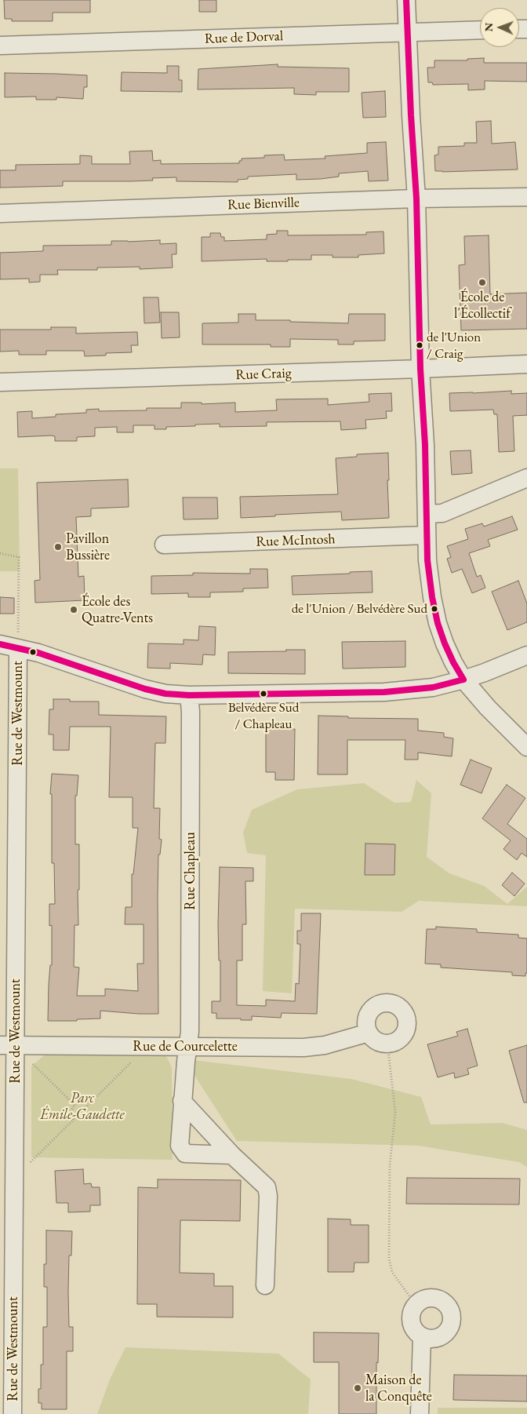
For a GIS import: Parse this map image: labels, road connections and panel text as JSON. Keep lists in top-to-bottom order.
{
  "streets": {
    "street": [
      "Rue de Dorval",
      "Rue Bienville",
      "Rue Craig",
      "Rue McIntosh",
      "Rue de Westmount",
      "Rue Chapleau",
      "Rue de Courcelette"
    ]
  },
  "crossings": [
    ["Rue de Westmount", "Rue de Courcelette"],
    ["Rue Chapleau", "Rue de Courcelette"]
  ],
  "parks": ["Parc Émile-Gaudette"],
  "places": [
    "École de l'Écollectif",
    "de l'Union / Craig",
    "Pavillon Bussière",
    "de l'Union / Belvédère Sud",
    "École des Quatre-Vents",
    "Belvédère Sud / Chapleau",
    "Maison de la Conquête"
  ],
  "north": "left"
}
